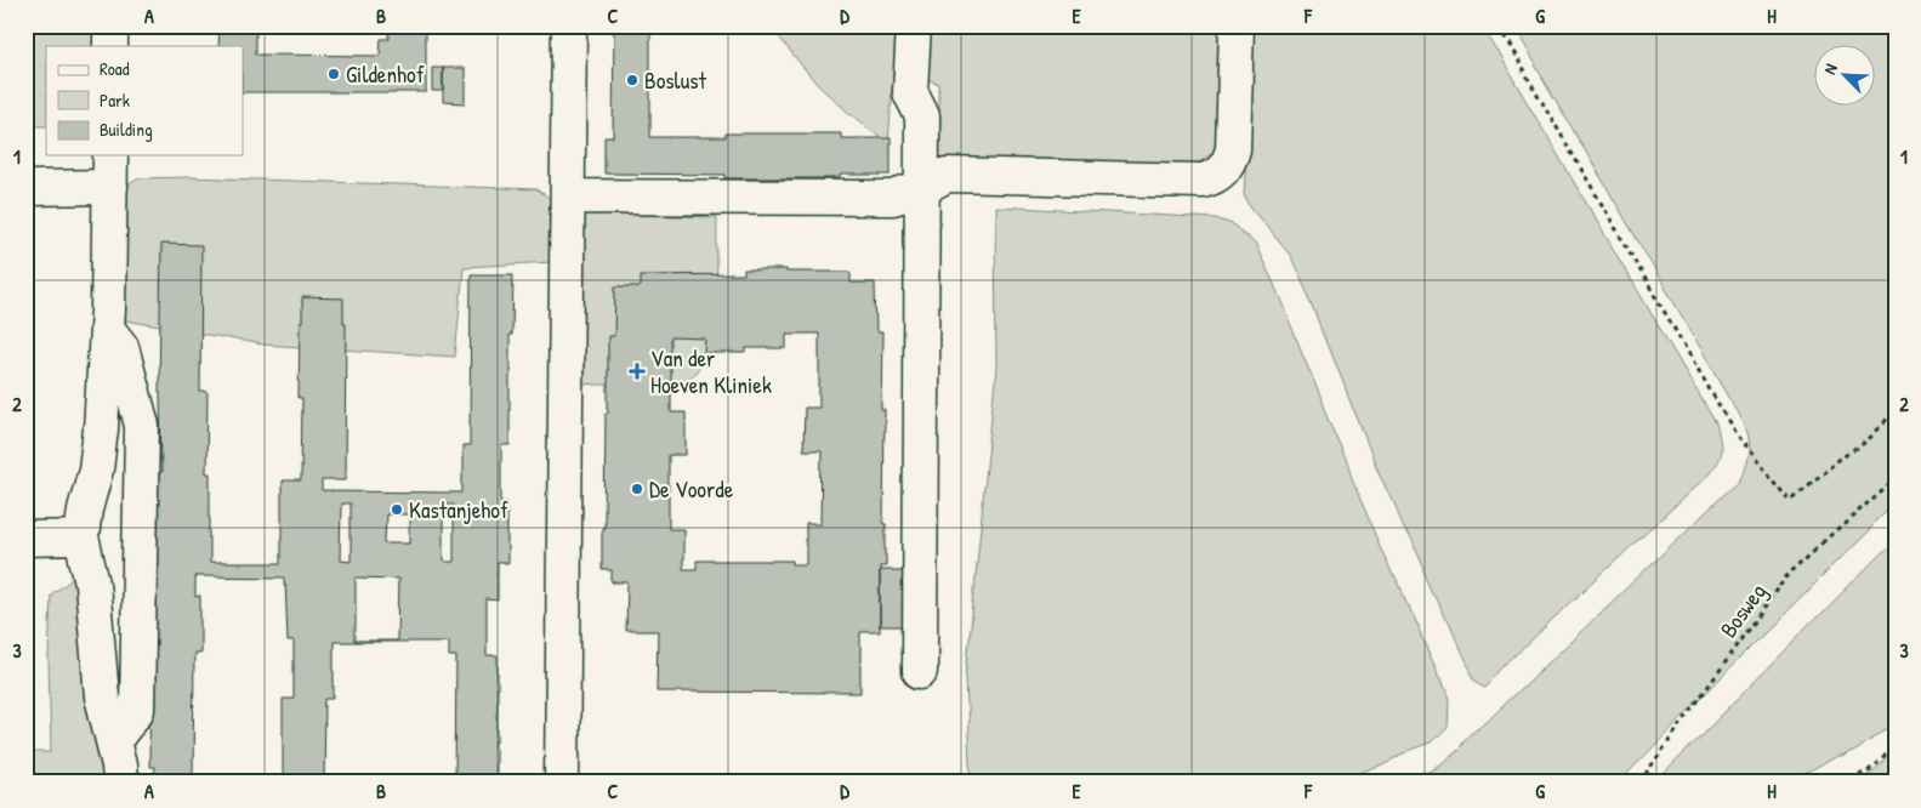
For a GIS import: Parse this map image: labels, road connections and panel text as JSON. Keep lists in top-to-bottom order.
{
  "streets": {
    "path": ["Bosweg"]
  },
  "places": {
    "other": [
      "Gildenhof",
      "Boslust",
      "De Voorde",
      "Kastanjehof"
    ],
    "health": ["Van der Hoeven Kliniek"]
  },
  "legend": ["Road", "Park", "Building"],
  "north": "top left",
  "grid": {
    "columns": [
      "A",
      "B",
      "C",
      "D",
      "E",
      "F",
      "G",
      "H"
    ],
    "rows": ["1", "2", "3"]
  }
}
